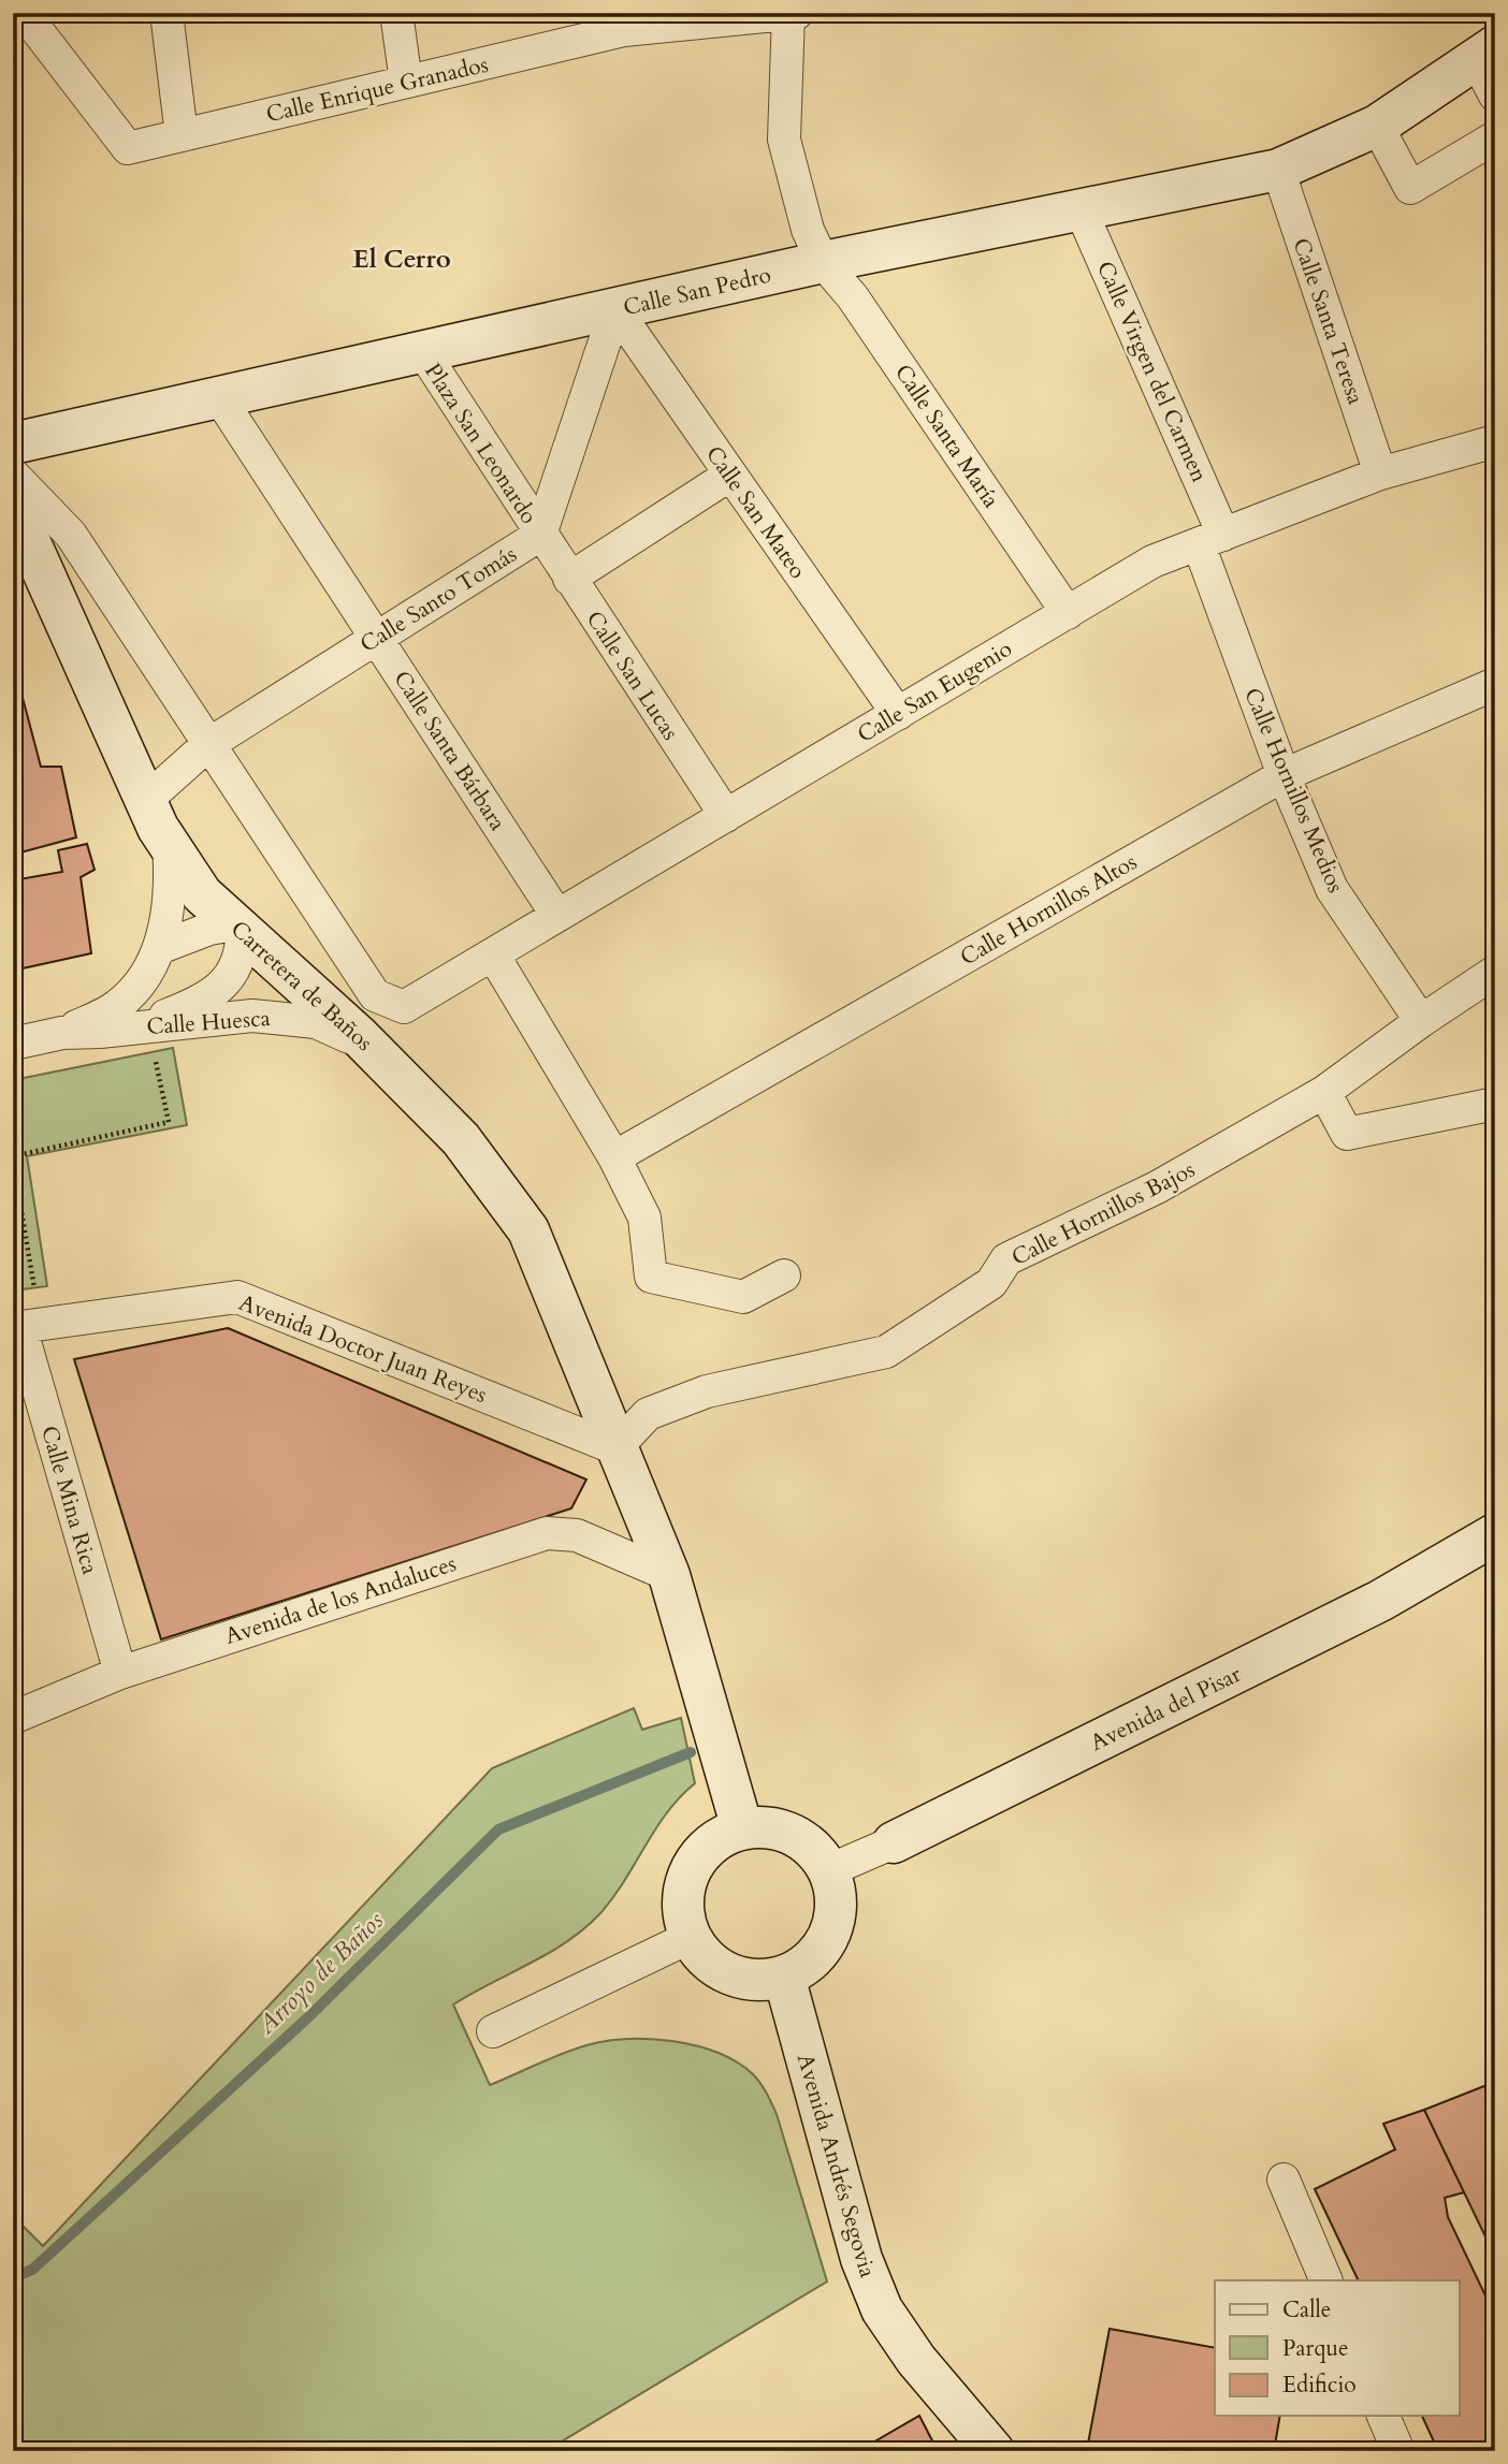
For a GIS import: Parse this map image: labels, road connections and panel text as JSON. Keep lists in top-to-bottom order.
{
  "streets": {
    "main road": [
      "Calle San Pedro",
      "Carretera de Baños",
      "Avenida del Pisar",
      "Avenida Andrés Segovia"
    ],
    "street": [
      "Calle Enrique Granados",
      "Calle Santa Teresa",
      "Calle Virgen del Carmen",
      "Calle Santa María",
      "Plaza San Leonardo",
      "Calle San Mateo",
      "Calle Santo Tomás",
      "Calle San Lucas",
      "Calle San Eugenio",
      "Calle Santa Bárbara",
      "Calle Hornillos Medios",
      "Calle Hornillos Altos",
      "Calle Huesca",
      "Calle Hornillos Bajos",
      "Avenida Doctor Juan Reyes",
      "Calle Mina Rica",
      "Avenida de los Andaluces"
    ]
  },
  "crossings": [
    ["Calle Enrique Granados", "Calle Santa María"],
    ["Calle San Pedro", "Calle Santa Teresa"],
    ["Calle San Pedro", "Calle Virgen del Carmen"],
    ["Calle San Pedro", "Calle Santa María"],
    ["Calle San Pedro", "Plaza San Leonardo"],
    ["Calle San Pedro", "Calle San Mateo"],
    ["Calle San Pedro", "Calle Santo Tomás"],
    ["Calle San Pedro", "Calle Santa Bárbara"],
    ["Calle Santa Teresa", "Calle San Eugenio"],
    ["Calle Virgen del Carmen", "Calle San Eugenio"],
    ["Calle Virgen del Carmen", "Calle Hornillos Medios"],
    ["Calle Santa María", "Calle San Eugenio"],
    ["Plaza San Leonardo", "Calle Santo Tomás"],
    ["Plaza San Leonardo", "Calle San Lucas"],
    ["Calle San Mateo", "Calle Santo Tomás"],
    ["Calle San Mateo", "Calle San Eugenio"],
    ["Calle Santo Tomás", "Calle San Lucas"],
    ["Calle Santo Tomás", "Calle San Eugenio"],
    ["Calle Santo Tomás", "Calle Santa Bárbara"],
    ["Calle Santo Tomás", "Carretera de Baños"],
    ["Calle San Lucas", "Calle San Eugenio"],
    ["Calle San Eugenio", "Calle Santa Bárbara"],
    ["Calle San Eugenio", "Calle Hornillos Medios"],
    ["Calle Hornillos Medios", "Calle Hornillos Altos"],
    ["Calle Hornillos Medios", "Calle Hornillos Bajos"],
    ["Carretera de Baños", "Calle Huesca"],
    ["Carretera de Baños", "Calle Hornillos Bajos"],
    ["Carretera de Baños", "Avenida Doctor Juan Reyes"],
    ["Calle Hornillos Bajos", "Avenida Doctor Juan Reyes"],
    ["Avenida Doctor Juan Reyes", "Calle Mina Rica"],
    ["Calle Mina Rica", "Avenida de los Andaluces"],
    ["Avenida del Pisar", "Avenida Andrés Segovia"]
  ],
  "districts": ["El Cerro"],
  "water": ["Arroyo de Baños"],
  "legend": ["Calle", "Parque", "Edificio"]
}
